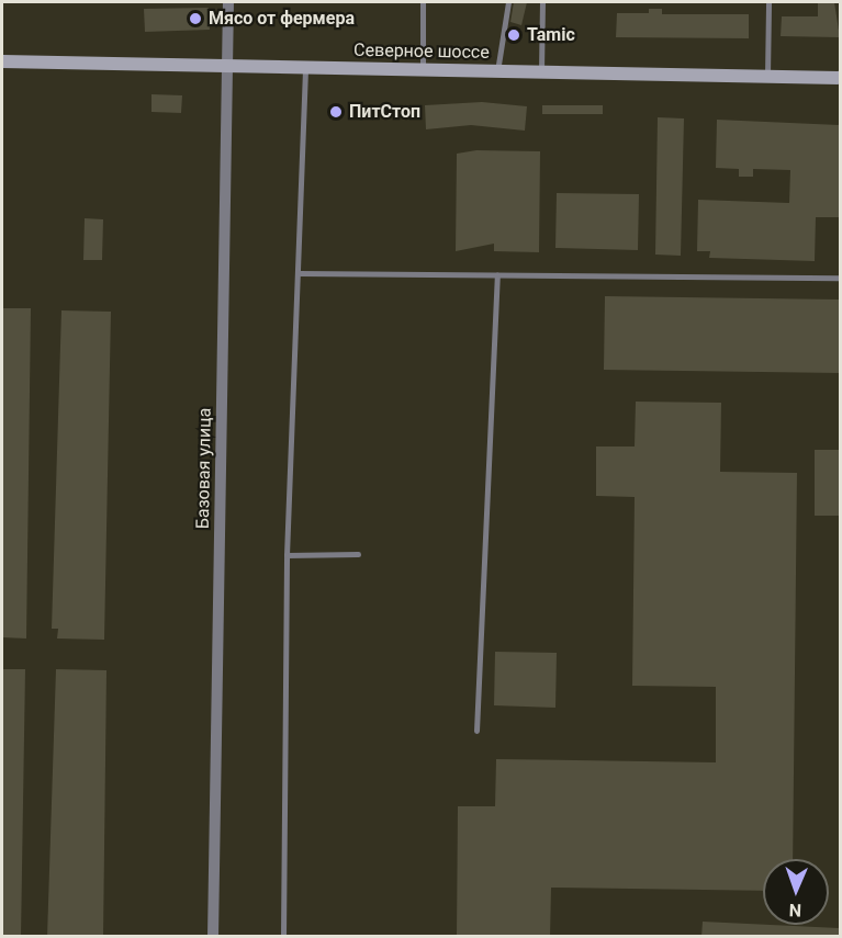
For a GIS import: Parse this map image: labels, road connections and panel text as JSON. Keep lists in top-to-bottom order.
{
  "streets": {
    "main road": ["Северное шоссе"],
    "street": ["Базовая улица"]
  },
  "crossings": [
    ["Северное шоссе", "Базовая улица"]
  ],
  "places": ["Мясо от фермера", "Tamic", "ПитСтоп"],
  "north": "bottom"
}
